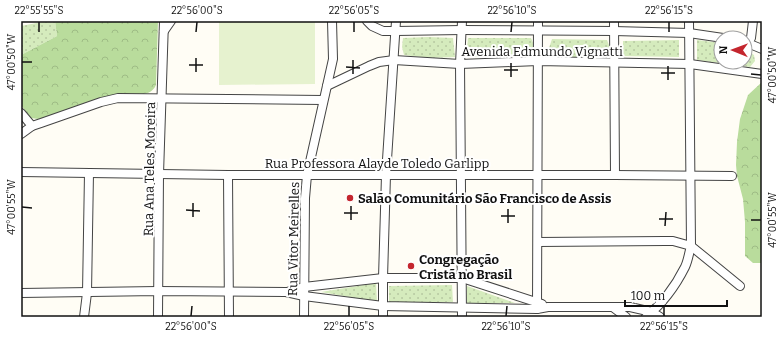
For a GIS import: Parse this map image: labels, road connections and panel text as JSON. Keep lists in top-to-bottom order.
{
  "streets": {
    "street": [
      "Avenida Edmundo Vignatti",
      "Rua Professora Alayde Toledo Garlipp",
      "Rua Ana Teles Moreira",
      "Rua Vitor Meirelles"
    ]
  },
  "crossings": [
    ["Avenida Edmundo Vignatti", "Rua Vitor Meirelles"],
    ["Rua Professora Alayde Toledo Garlipp", "Rua Ana Teles Moreira"],
    ["Rua Professora Alayde Toledo Garlipp", "Rua Vitor Meirelles"]
  ],
  "places": ["Salão Comunitário São Francisco de Assis", "Congregação Cristã no Brasil"],
  "scale_bar": "100 m",
  "north": "left",
  "coordinates": [
    "22°55'55\"S",
    "22°56'00\"S",
    "22°56'05\"S",
    "22°56'10\"S",
    "22°56'15\"S",
    "47°00'50\"W",
    "47°00'55\"W"
  ]
}
